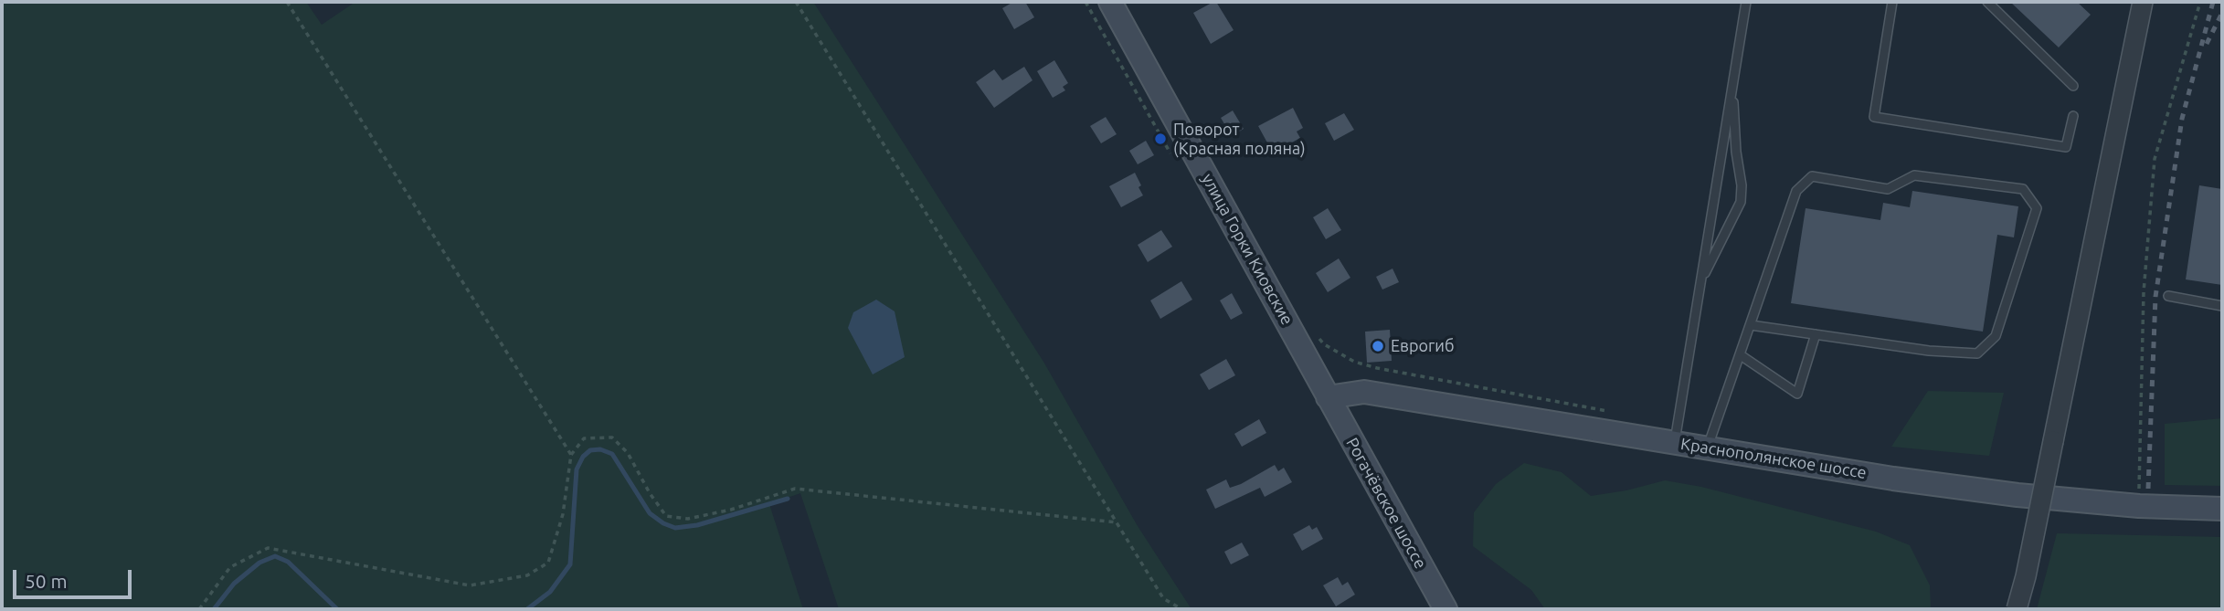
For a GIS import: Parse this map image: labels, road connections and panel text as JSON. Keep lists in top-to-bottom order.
{
  "streets": {
    "main road": ["улица Горки Киовские", "Краснополянское шоссе", "Рогачёвское шоссе"]
  },
  "crossings": [
    ["улица Горки Киовские", "Краснополянское шоссе"],
    ["улица Горки Киовские", "Рогачёвское шоссе"],
    ["Краснополянское шоссе", "Рогачёвское шоссе"]
  ],
  "places": ["Поворот (Красная поляна)", "Еврогиб"],
  "scale_bar": "50 m"
}
